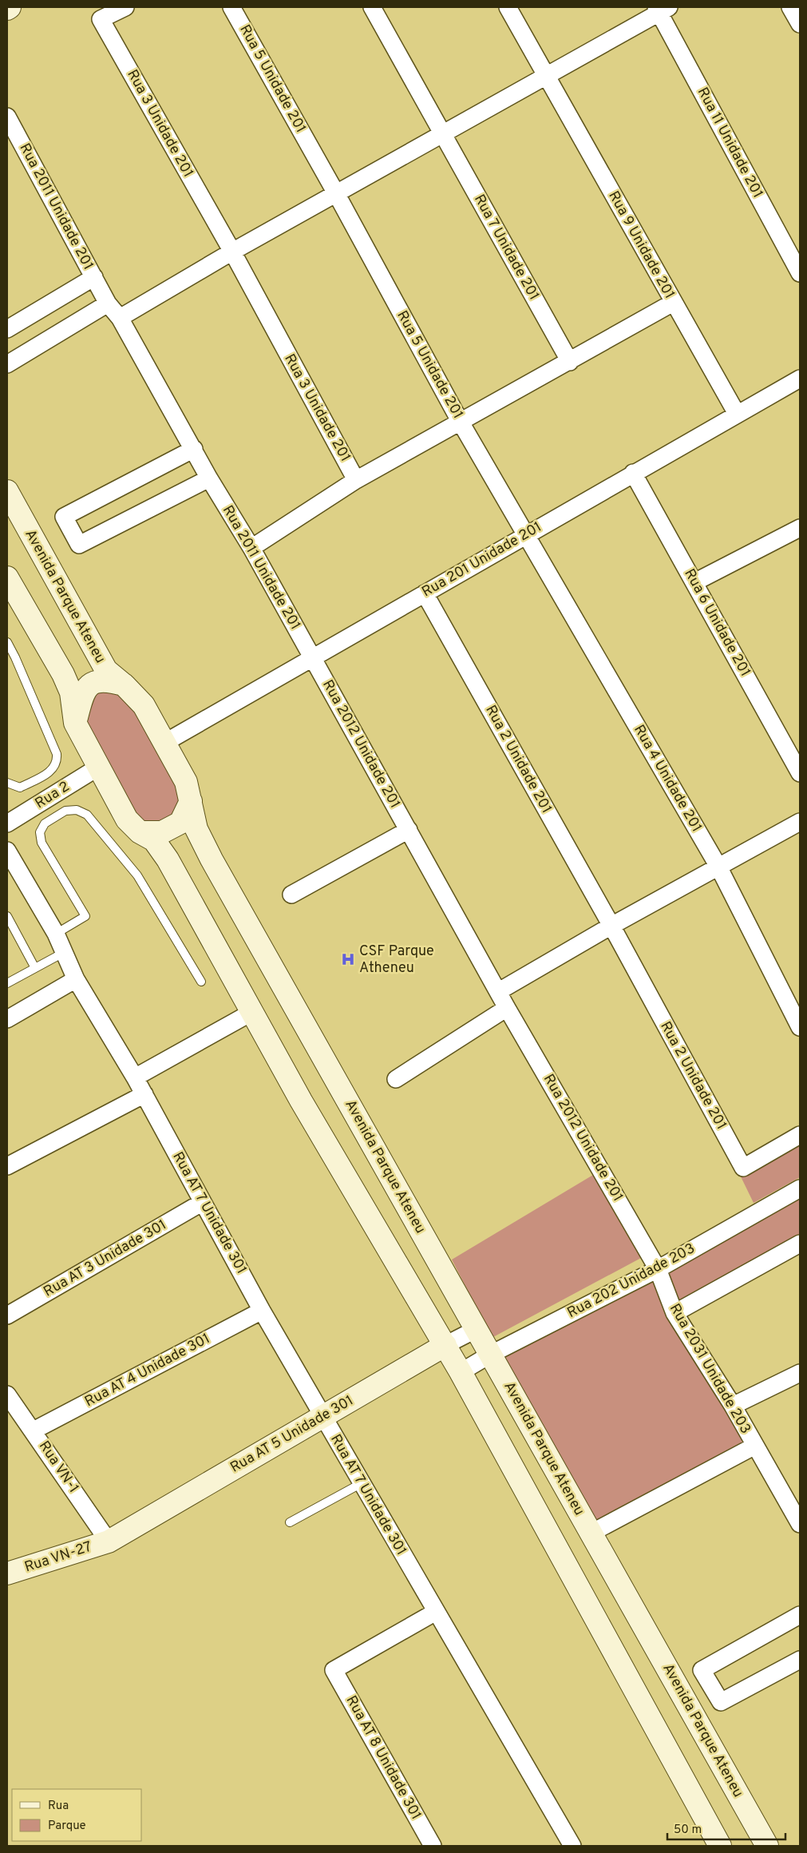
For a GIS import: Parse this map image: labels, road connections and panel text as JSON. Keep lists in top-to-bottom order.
{
  "streets": {
    "street": [
      "Rua 5 Unidade 201",
      "Rua 3 Unidade 201",
      "Rua 11 Unidade 201",
      "Rua 2011 Unidade 201",
      "Rua 9 Unidade 201",
      "Rua 7 Unidade 201",
      "Rua 201 Unidade 201",
      "Avenida Parque Ateneu",
      "Rua 6 Unidade 201",
      "Rua 2012 Unidade 201",
      "Rua 2 Unidade 201",
      "Rua 4 Unidade 201",
      "Rua 2",
      "Rua AT 7 Unidade 301",
      "Rua AT 3 Unidade 301",
      "Rua 202 Unidade 203",
      "Rua 2031 Unidade 203",
      "Rua AT 4 Unidade 301",
      "Rua AT 5 Unidade 301",
      "Rua VN-1",
      "Rua VN-27",
      "Rua AT 8 Unidade 301"
    ]
  },
  "crossings": [
    ["Rua 5 Unidade 201", "Rua 201 Unidade 201"],
    ["Rua 5 Unidade 201", "Rua 4 Unidade 201"],
    ["Rua 11 Unidade 201", "Rua 9 Unidade 201"],
    ["Rua 2011 Unidade 201", "Rua 201 Unidade 201"],
    ["Rua 2011 Unidade 201", "Rua 2012 Unidade 201"],
    ["Rua 9 Unidade 201", "Rua 201 Unidade 201"],
    ["Rua 201 Unidade 201", "Avenida Parque Ateneu"],
    ["Rua 201 Unidade 201", "Rua 6 Unidade 201"],
    ["Rua 201 Unidade 201", "Rua 2012 Unidade 201"],
    ["Rua 201 Unidade 201", "Rua 2 Unidade 201"],
    ["Rua 201 Unidade 201", "Rua 4 Unidade 201"],
    ["Avenida Parque Ateneu", "Rua 202 Unidade 203"],
    ["Avenida Parque Ateneu", "Rua 2031 Unidade 203"],
    ["Avenida Parque Ateneu", "Rua AT 5 Unidade 301"],
    ["Rua 2012 Unidade 201", "Rua 202 Unidade 203"],
    ["Rua 2012 Unidade 201", "Rua 2031 Unidade 203"],
    ["Rua AT 7 Unidade 301", "Rua AT 3 Unidade 301"],
    ["Rua AT 7 Unidade 301", "Rua AT 4 Unidade 301"],
    ["Rua AT 7 Unidade 301", "Rua AT 5 Unidade 301"],
    ["Rua AT 7 Unidade 301", "Rua AT 8 Unidade 301"],
    ["Rua 202 Unidade 203", "Rua 2031 Unidade 203"],
    ["Rua AT 4 Unidade 301", "Rua VN-1"],
    ["Rua AT 5 Unidade 301", "Rua VN-1"],
    ["Rua AT 5 Unidade 301", "Rua VN-27"],
    ["Rua VN-1", "Rua VN-27"]
  ],
  "places": {
    "hospital": ["CSF Parque Atheneu"]
  },
  "legend": ["Rua", "Parque"],
  "scale_bar": "50 m"
}
